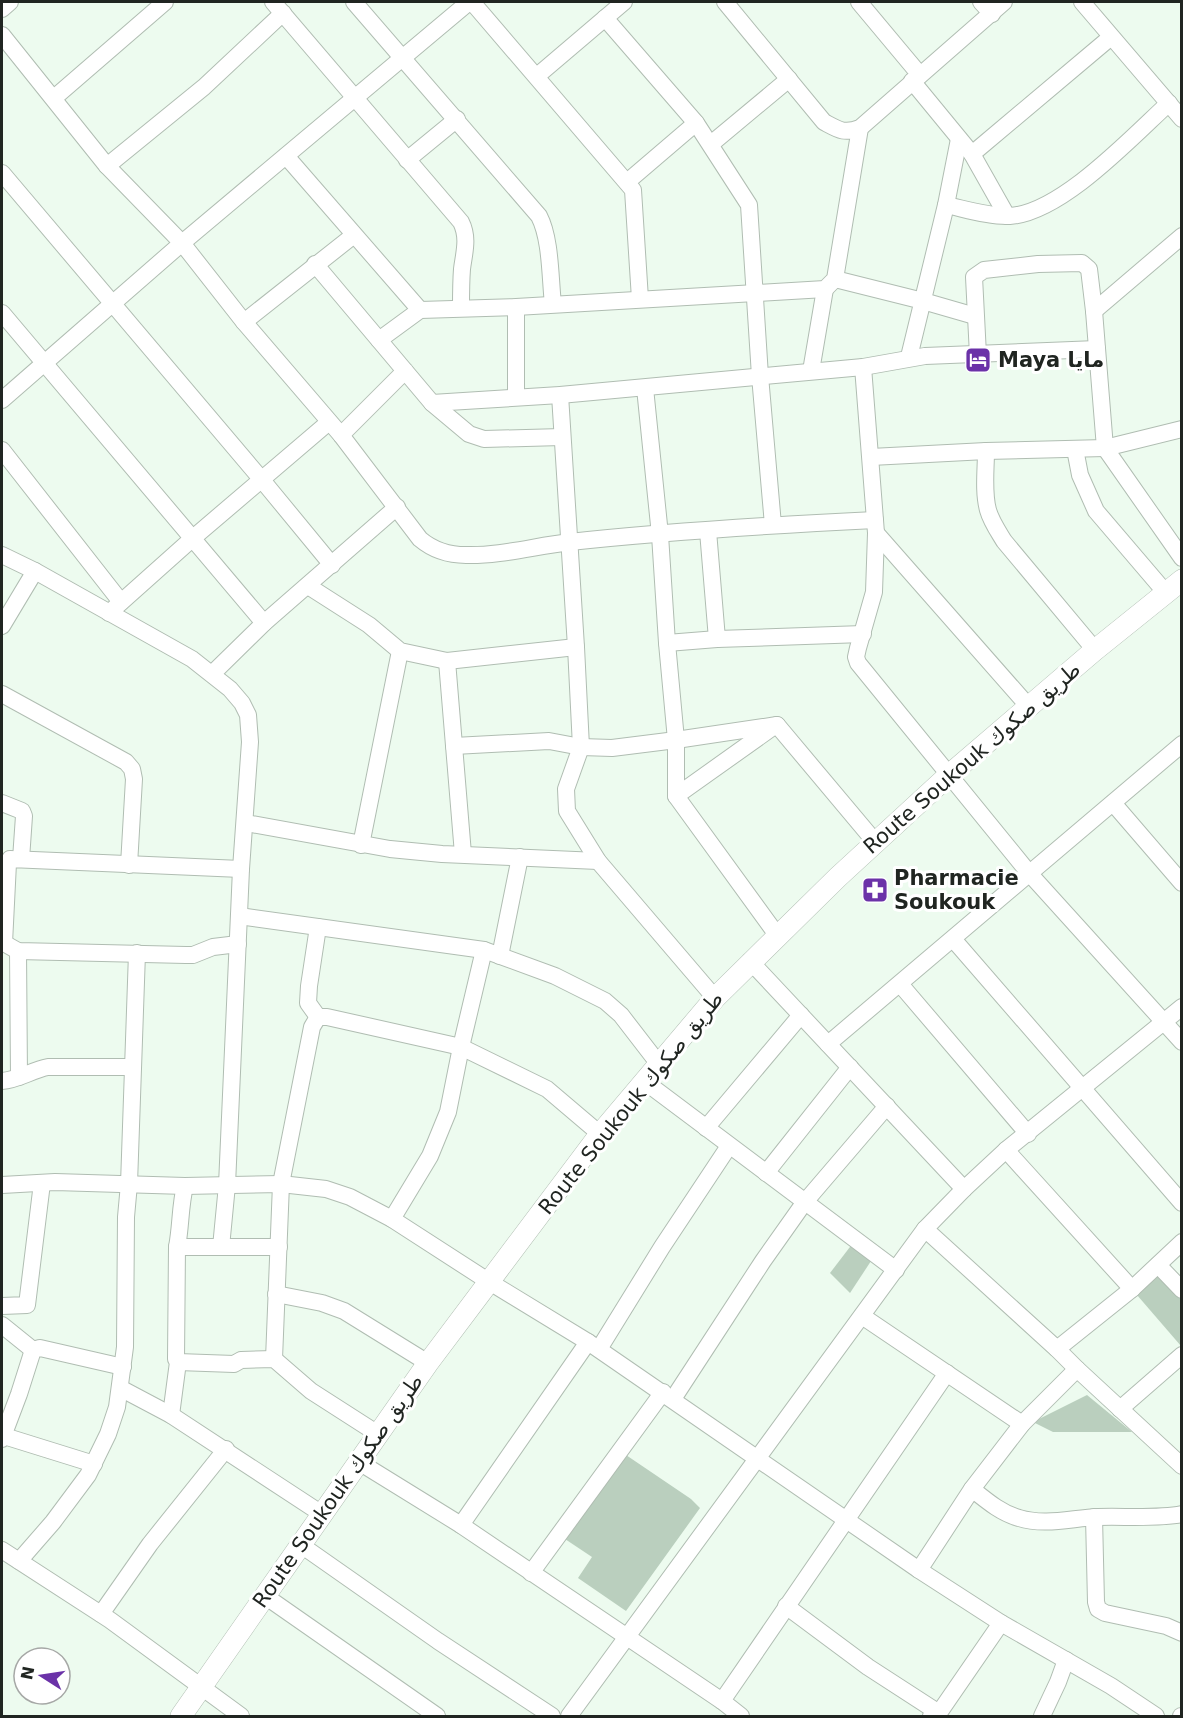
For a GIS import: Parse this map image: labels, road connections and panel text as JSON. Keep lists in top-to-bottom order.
{
  "streets": {
    "street": ["Route Soukouk طريق صكوك"]
  },
  "places": {
    "hotel": ["Maya مايا"],
    "pharmacy": ["Pharmacie Soukouk"]
  },
  "north": "left"
}
